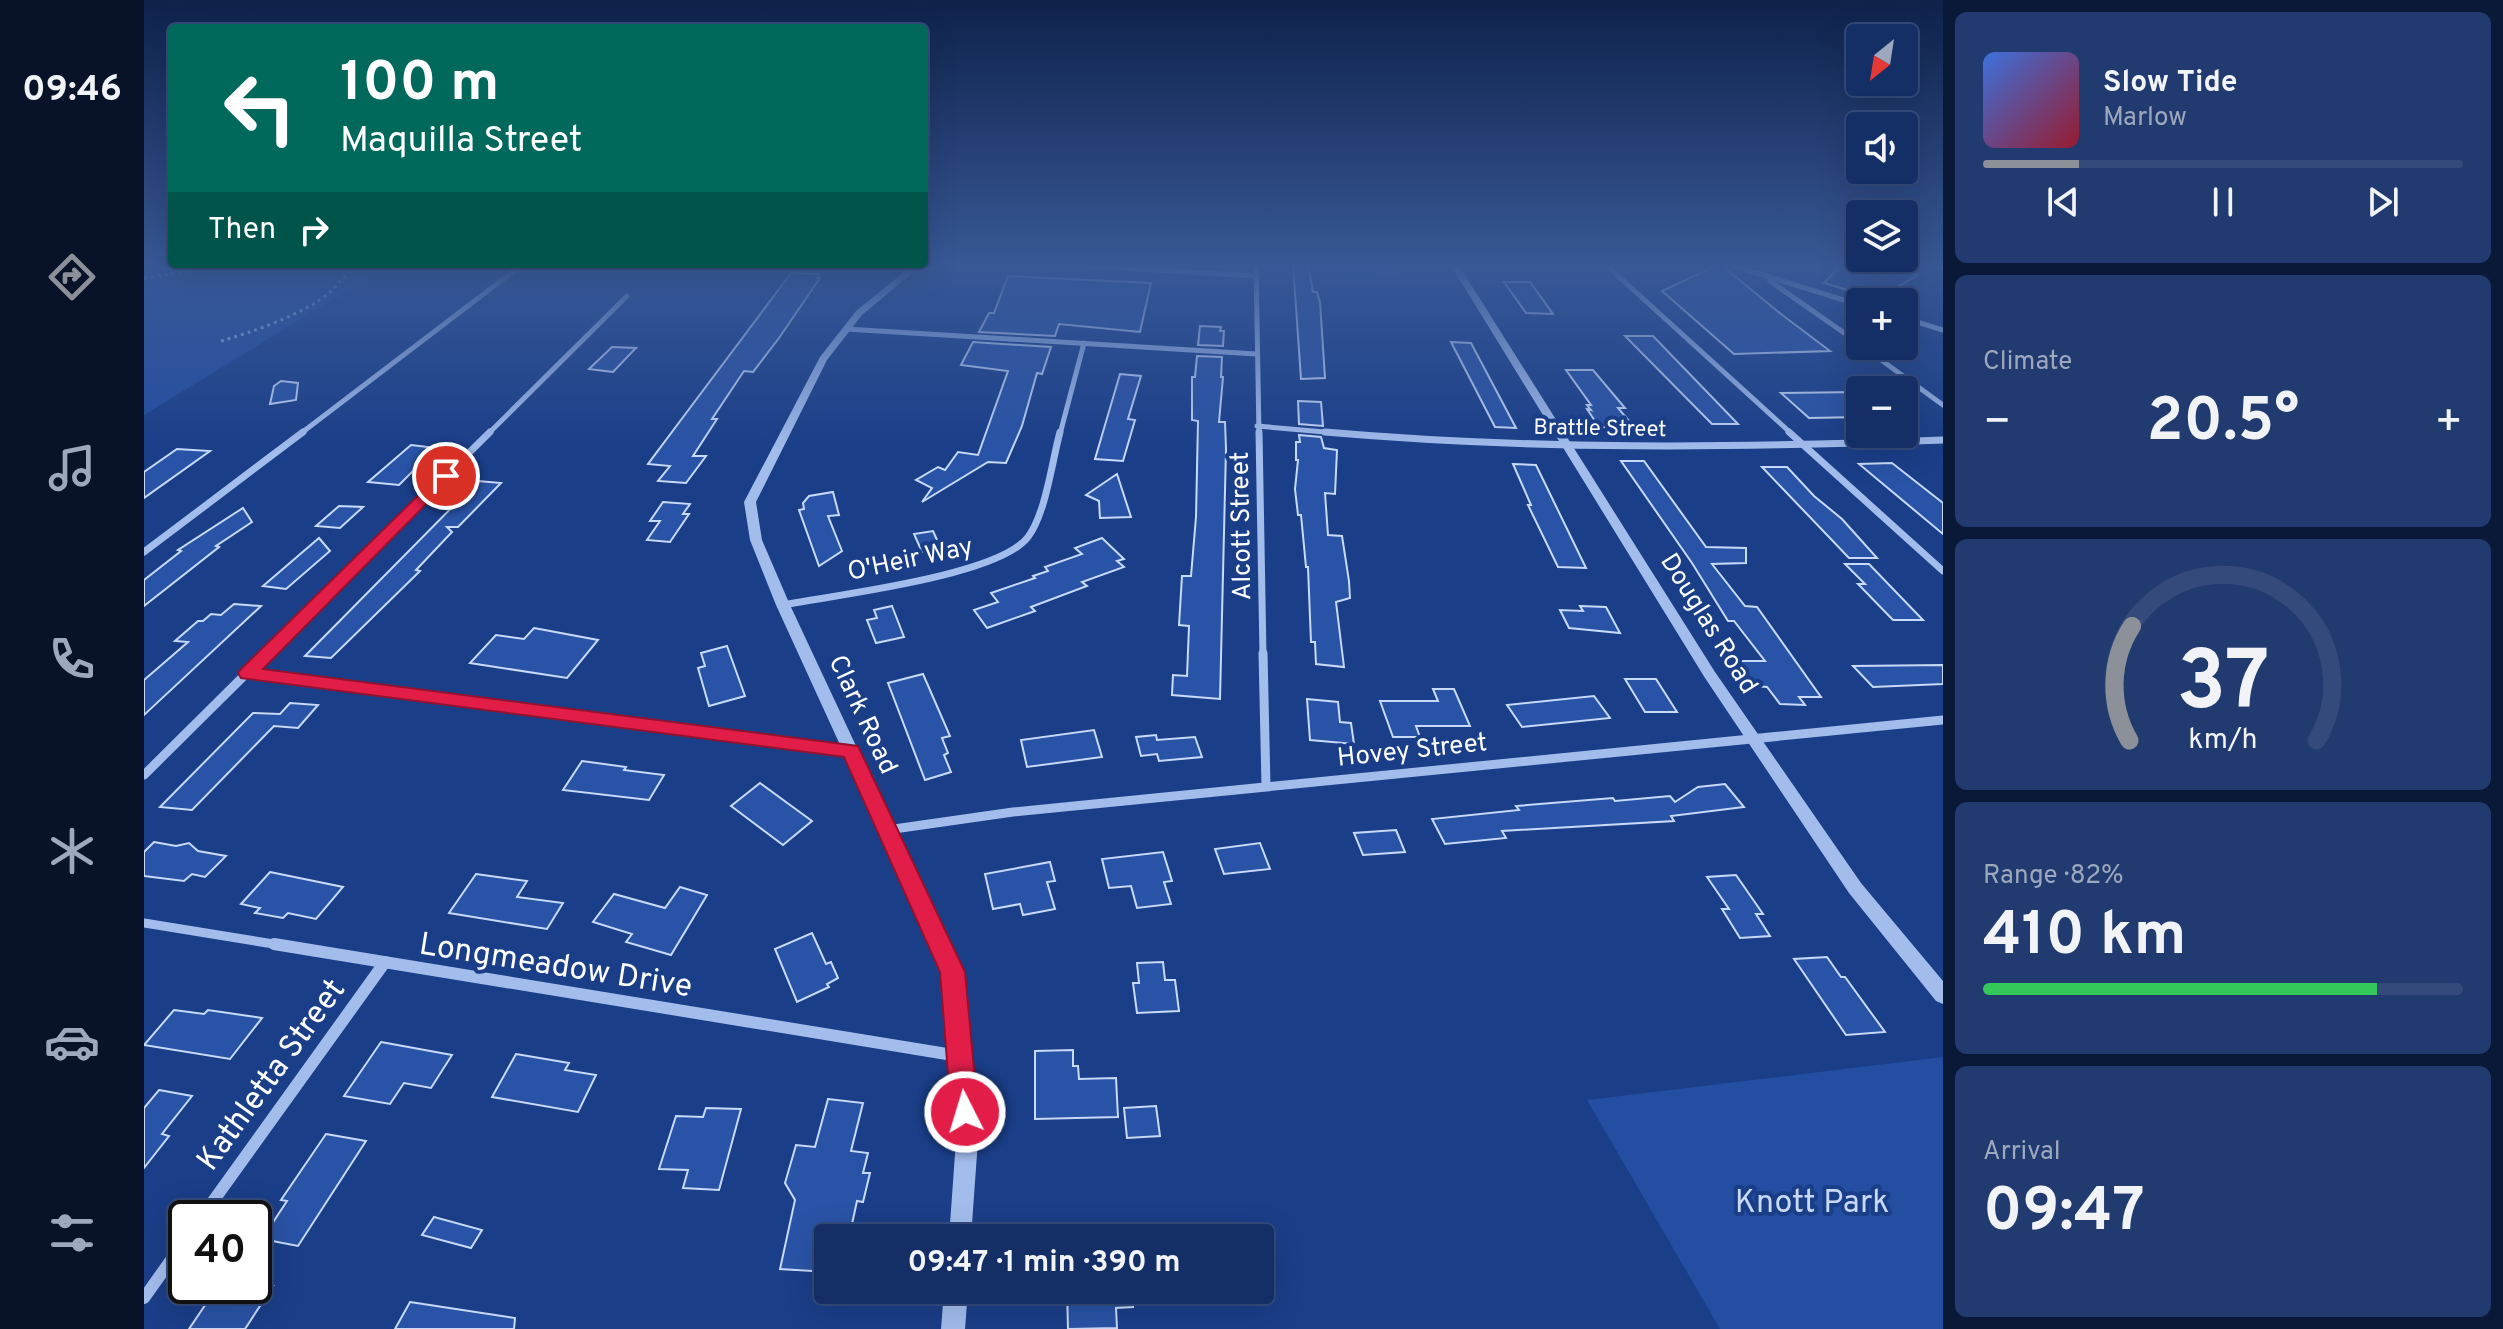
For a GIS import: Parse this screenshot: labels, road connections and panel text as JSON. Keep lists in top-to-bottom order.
{
  "streets": {
    "street": [
      "Brattle Street",
      "Alcott Street",
      "O'Heir Way",
      "Douglas Road",
      "Clark Road",
      "Hovey Street",
      "Longmeadow Drive",
      "Kathletta Street"
    ]
  },
  "crossings": [
    ["Brattle Street", "Alcott Street"],
    ["Brattle Street", "Douglas Road"],
    ["Alcott Street", "Hovey Street"],
    ["O'Heir Way", "Clark Road"],
    ["Douglas Road", "Hovey Street"],
    ["Clark Road", "Hovey Street"],
    ["Clark Road", "Longmeadow Drive"],
    ["Longmeadow Drive", "Kathletta Street"]
  ],
  "parks": ["Knott Park"],
  "north": "bottom left",
  "page": {
    "tabs": "09:46",
    "map_buttons": ["+", "−"],
    "turn": ["100 m", "Maquilla Street"],
    "song": ["Slow Tide", "Marlow"],
    "then": "Then",
    "tile": [
      "Climate",
      ["Range · 82%", "410 km"],
      ["Arrival", "09:47"]
    ],
    "heat": ["−", "20.5°", "+"],
    "limit": "40",
    "trip": "09:47 · 1 min · 390 m",
    "gauge": ["37", "km/h"]
  }
}
